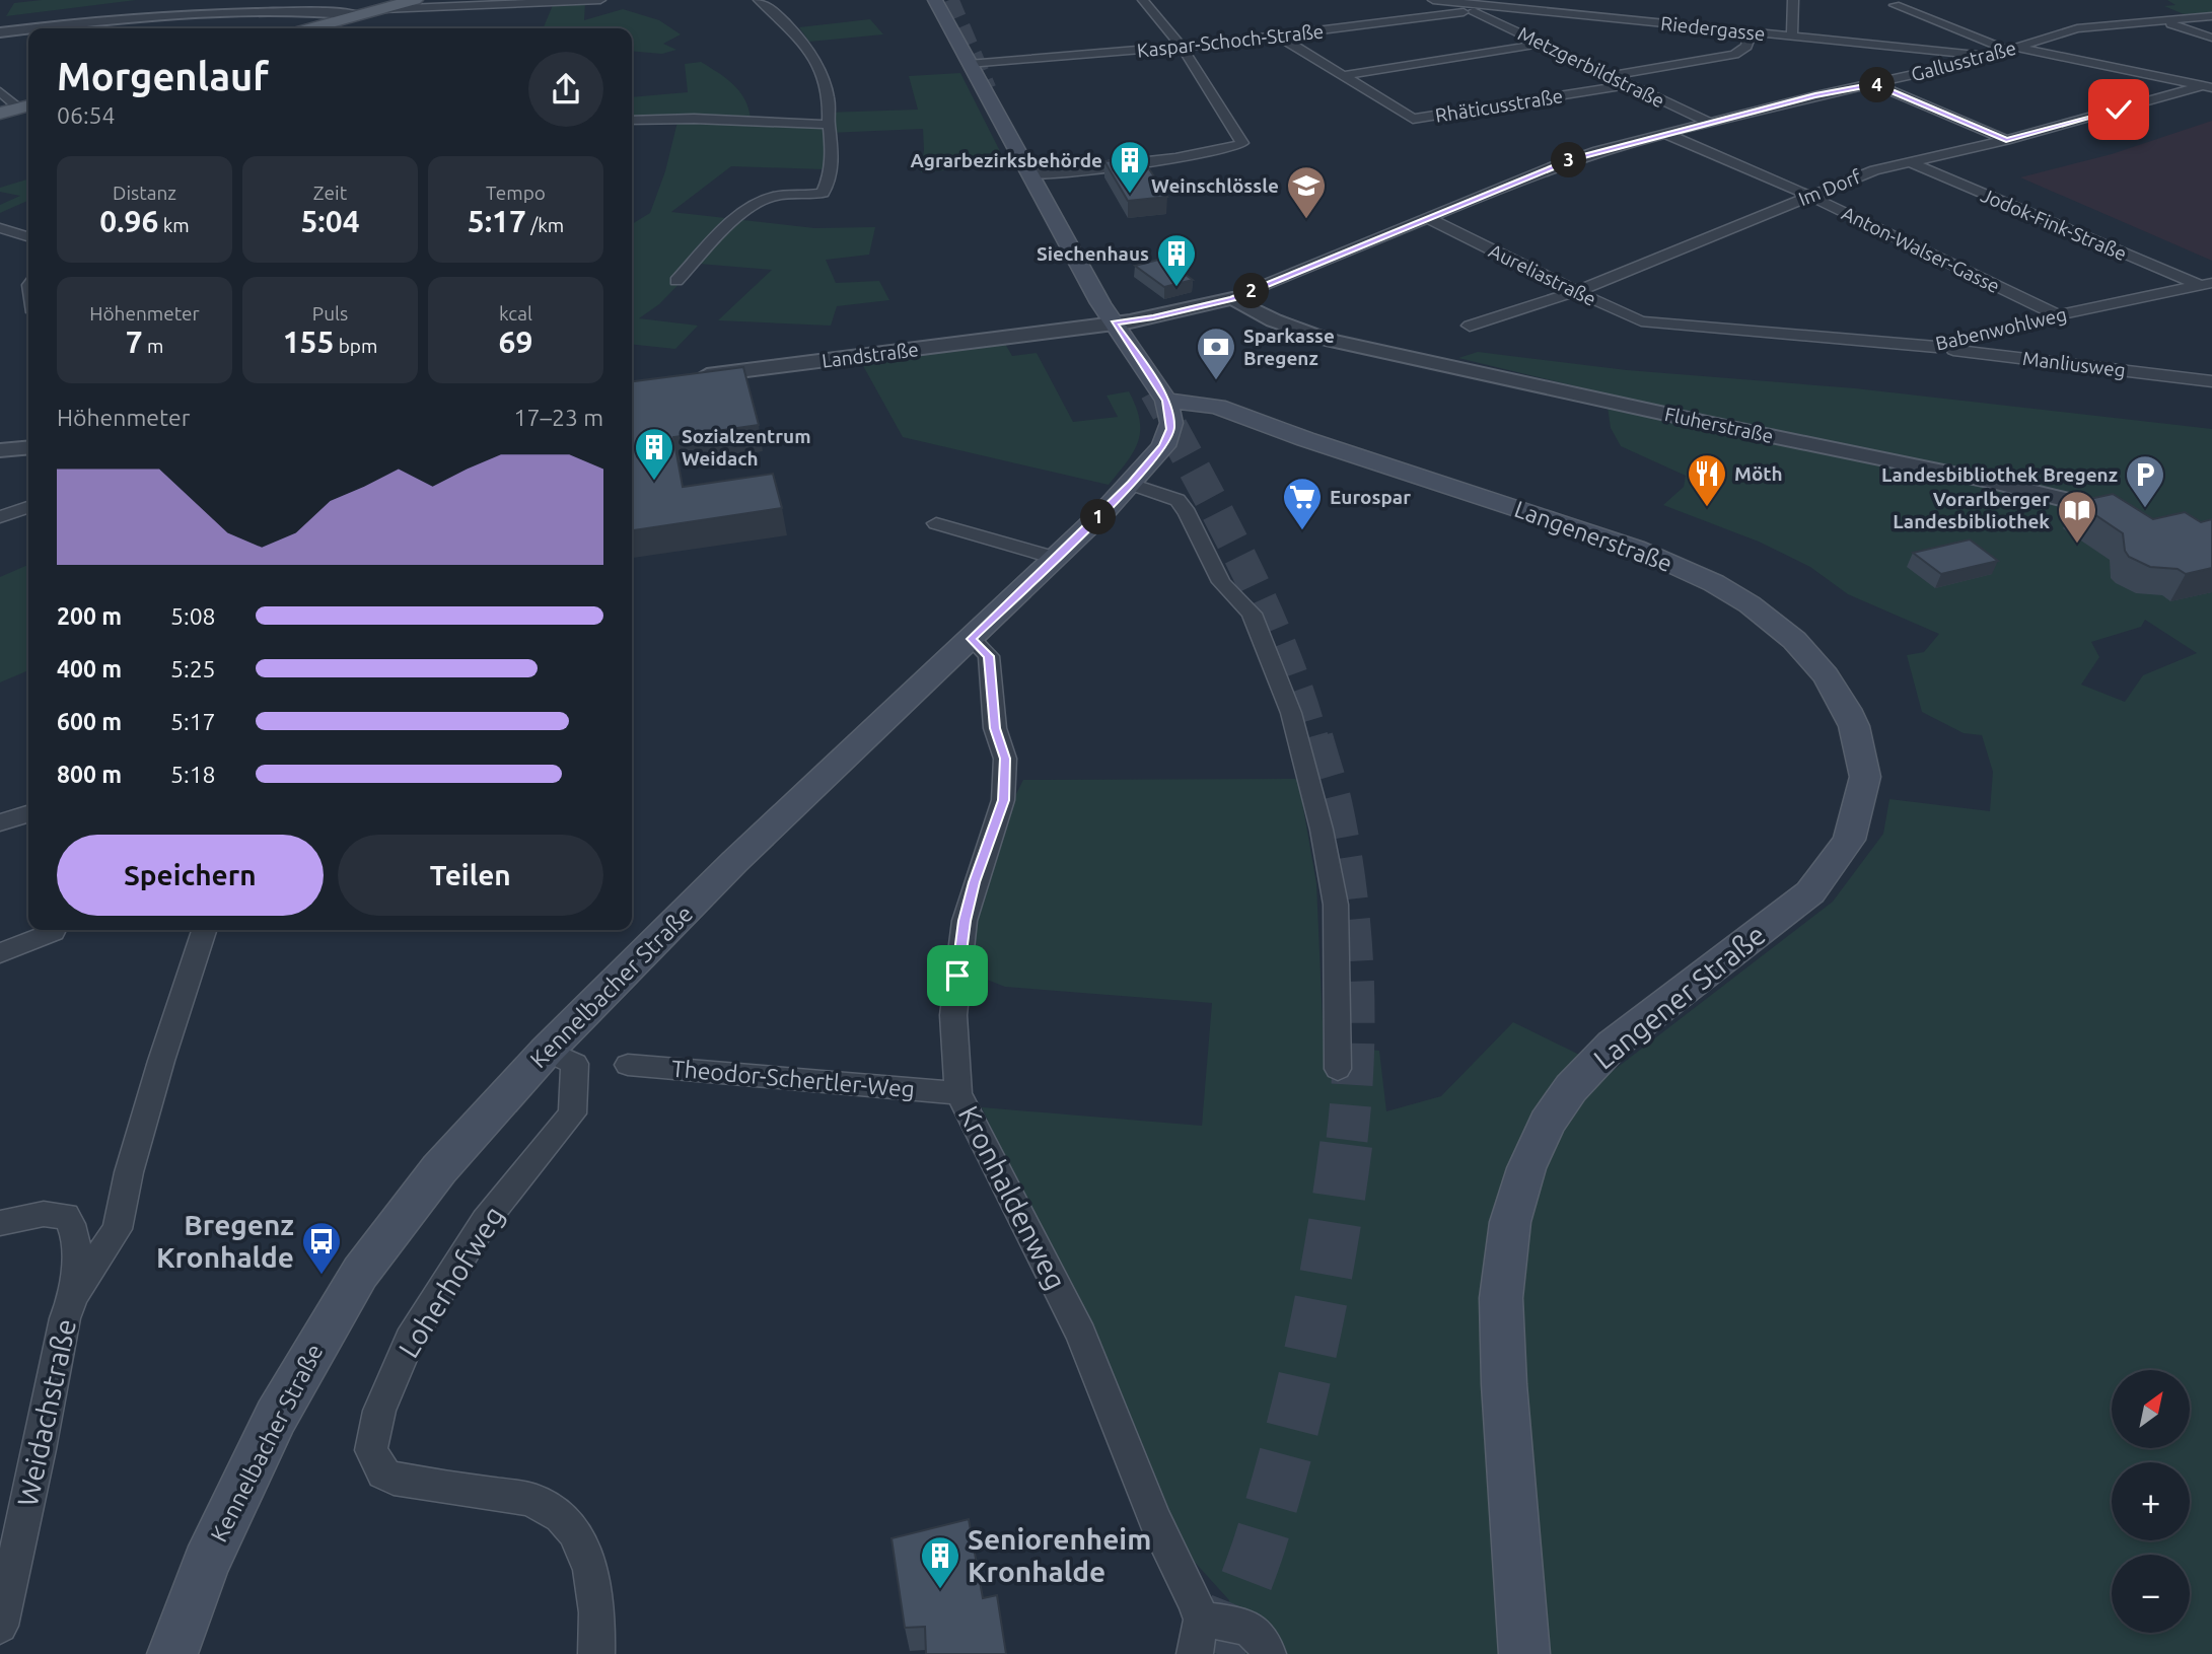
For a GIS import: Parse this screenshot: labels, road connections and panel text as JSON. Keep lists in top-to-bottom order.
{
  "streets": {
    "main road": ["Langenerstraße", "Kennelbacher Straße", "Langener Straße"],
    "street": [
      "Riedergasse",
      "Kaspar-Schoch-Straße",
      "Gallusstraße",
      "Metzgerbildstraße",
      "Rhäticusstraße",
      "Im Dorf",
      "Jodok-Fink-Straße",
      "Anton-Walser-Gasse",
      "Aureliastraße",
      "Babenwohlweg",
      "Landstraße",
      "Manliusweg",
      "Fluherstraße",
      "Theodor-Schertler-Weg",
      "Kronhaldenweg",
      "Loherhofweg",
      "Weidachstraße"
    ]
  },
  "crossings": [
    ["Riedergasse", "Kaspar-Schoch-Straße"],
    ["Riedergasse", "Gallusstraße"],
    ["Kaspar-Schoch-Straße", "Metzgerbildstraße"],
    ["Gallusstraße", "Metzgerbildstraße"],
    ["Gallusstraße", "Anton-Walser-Gasse"],
    ["Gallusstraße", "Aureliastraße"],
    ["Gallusstraße", "Landstraße"],
    ["Gallusstraße", "Fluherstraße"],
    ["Metzgerbildstraße", "Rhäticusstraße"],
    ["Im Dorf", "Jodok-Fink-Straße"],
    ["Im Dorf", "Anton-Walser-Gasse"],
    ["Im Dorf", "Aureliastraße"],
    ["Jodok-Fink-Straße", "Babenwohlweg"],
    ["Anton-Walser-Gasse", "Babenwohlweg"],
    ["Aureliastraße", "Babenwohlweg"],
    ["Babenwohlweg", "Manliusweg"],
    ["Langenerstraße", "Kennelbacher Straße"],
    ["Langenerstraße", "Langener Straße"],
    ["Kennelbacher Straße", "Kronhaldenweg"],
    ["Kennelbacher Straße", "Loherhofweg"],
    ["Theodor-Schertler-Weg", "Kronhaldenweg"]
  ],
  "places": {
    "building": [
      "Agrarbezirksbehörde",
      "Siechenhaus",
      "Sozialzentrum Weidach",
      "Seniorenheim Kronhalde"
    ],
    "school or university": ["Weinschlössle"],
    "bank": ["Sparkasse Bregenz"],
    "restaurant": ["Möth"],
    "parking": ["Landesbibliothek Bregenz"],
    "supermarket": ["Eurospar"],
    "library": ["Vorarlberger Landesbibliothek"],
    "bus stop": ["Bregenz Kronhalde"]
  },
  "north": "top right",
  "page": {
    "heading": ["Morgenlauf", "06:54"],
    "pins": [
      "4",
      "3",
      "2",
      "1"
    ],
    "stats": [
      ["Distanz", "0.96 km"],
      ["Zeit", "5:04"],
      ["Tempo", "5:17 /km"],
      ["Höhenmeter", "7 m"],
      ["Puls", "155 bpm"],
      ["kcal", "69"]
    ],
    "chart": ["Höhenmeter", "17–23 m"],
    "list": [
      {
        "name": "200 m",
        "note": "5:08"
      },
      {
        "name": "400 m",
        "note": "5:25"
      },
      {
        "name": "600 m",
        "note": "5:17"
      },
      {
        "name": "800 m",
        "note": "5:18"
      }
    ],
    "buttons": ["Speichern", "Teilen"],
    "map_buttons": ["+", "−"]
  }
}
